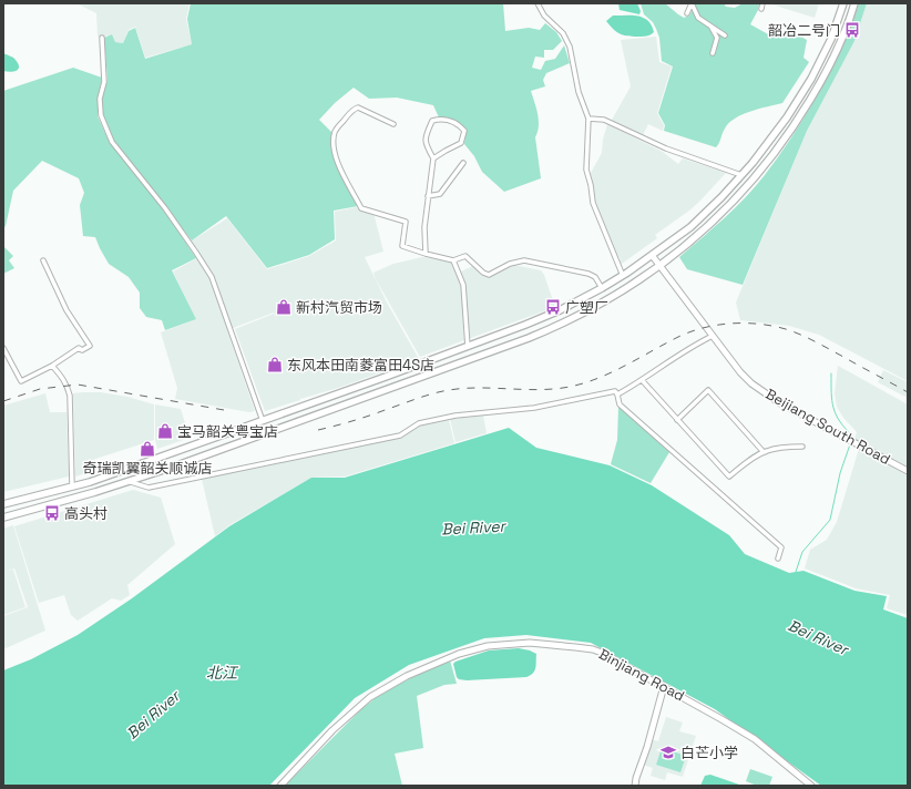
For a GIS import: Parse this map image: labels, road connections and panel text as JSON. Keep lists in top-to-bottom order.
{
  "streets": {
    "street": ["Beijiang South Road", "Binjiang Road"]
  },
  "water": ["Bei River", "北江"],
  "places": {
    "bus stop": ["韶冶二号门", "广塑厂", "高头村"],
    "shop": [
      "新村汽贸市场",
      "东风本田南菱富田4S店",
      "宝马韶关粤宝店",
      "奇瑞凯翼韶关顺诚店"
    ],
    "school or university": ["白芒小学"]
  }
}
